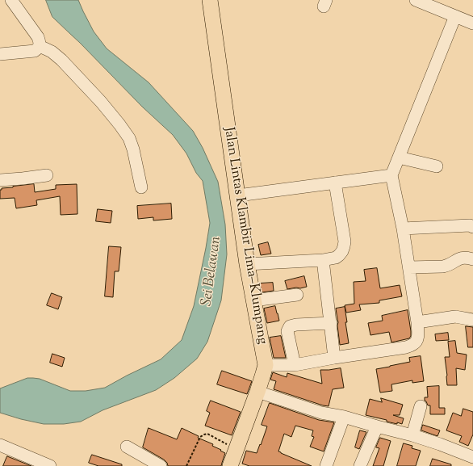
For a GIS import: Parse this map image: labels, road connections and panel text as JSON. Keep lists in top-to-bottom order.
{
  "streets": {
    "main road": ["Jalan Lintas Klambir Lima–Klumpang"]
  },
  "water": ["Sei Belawan"]
}
